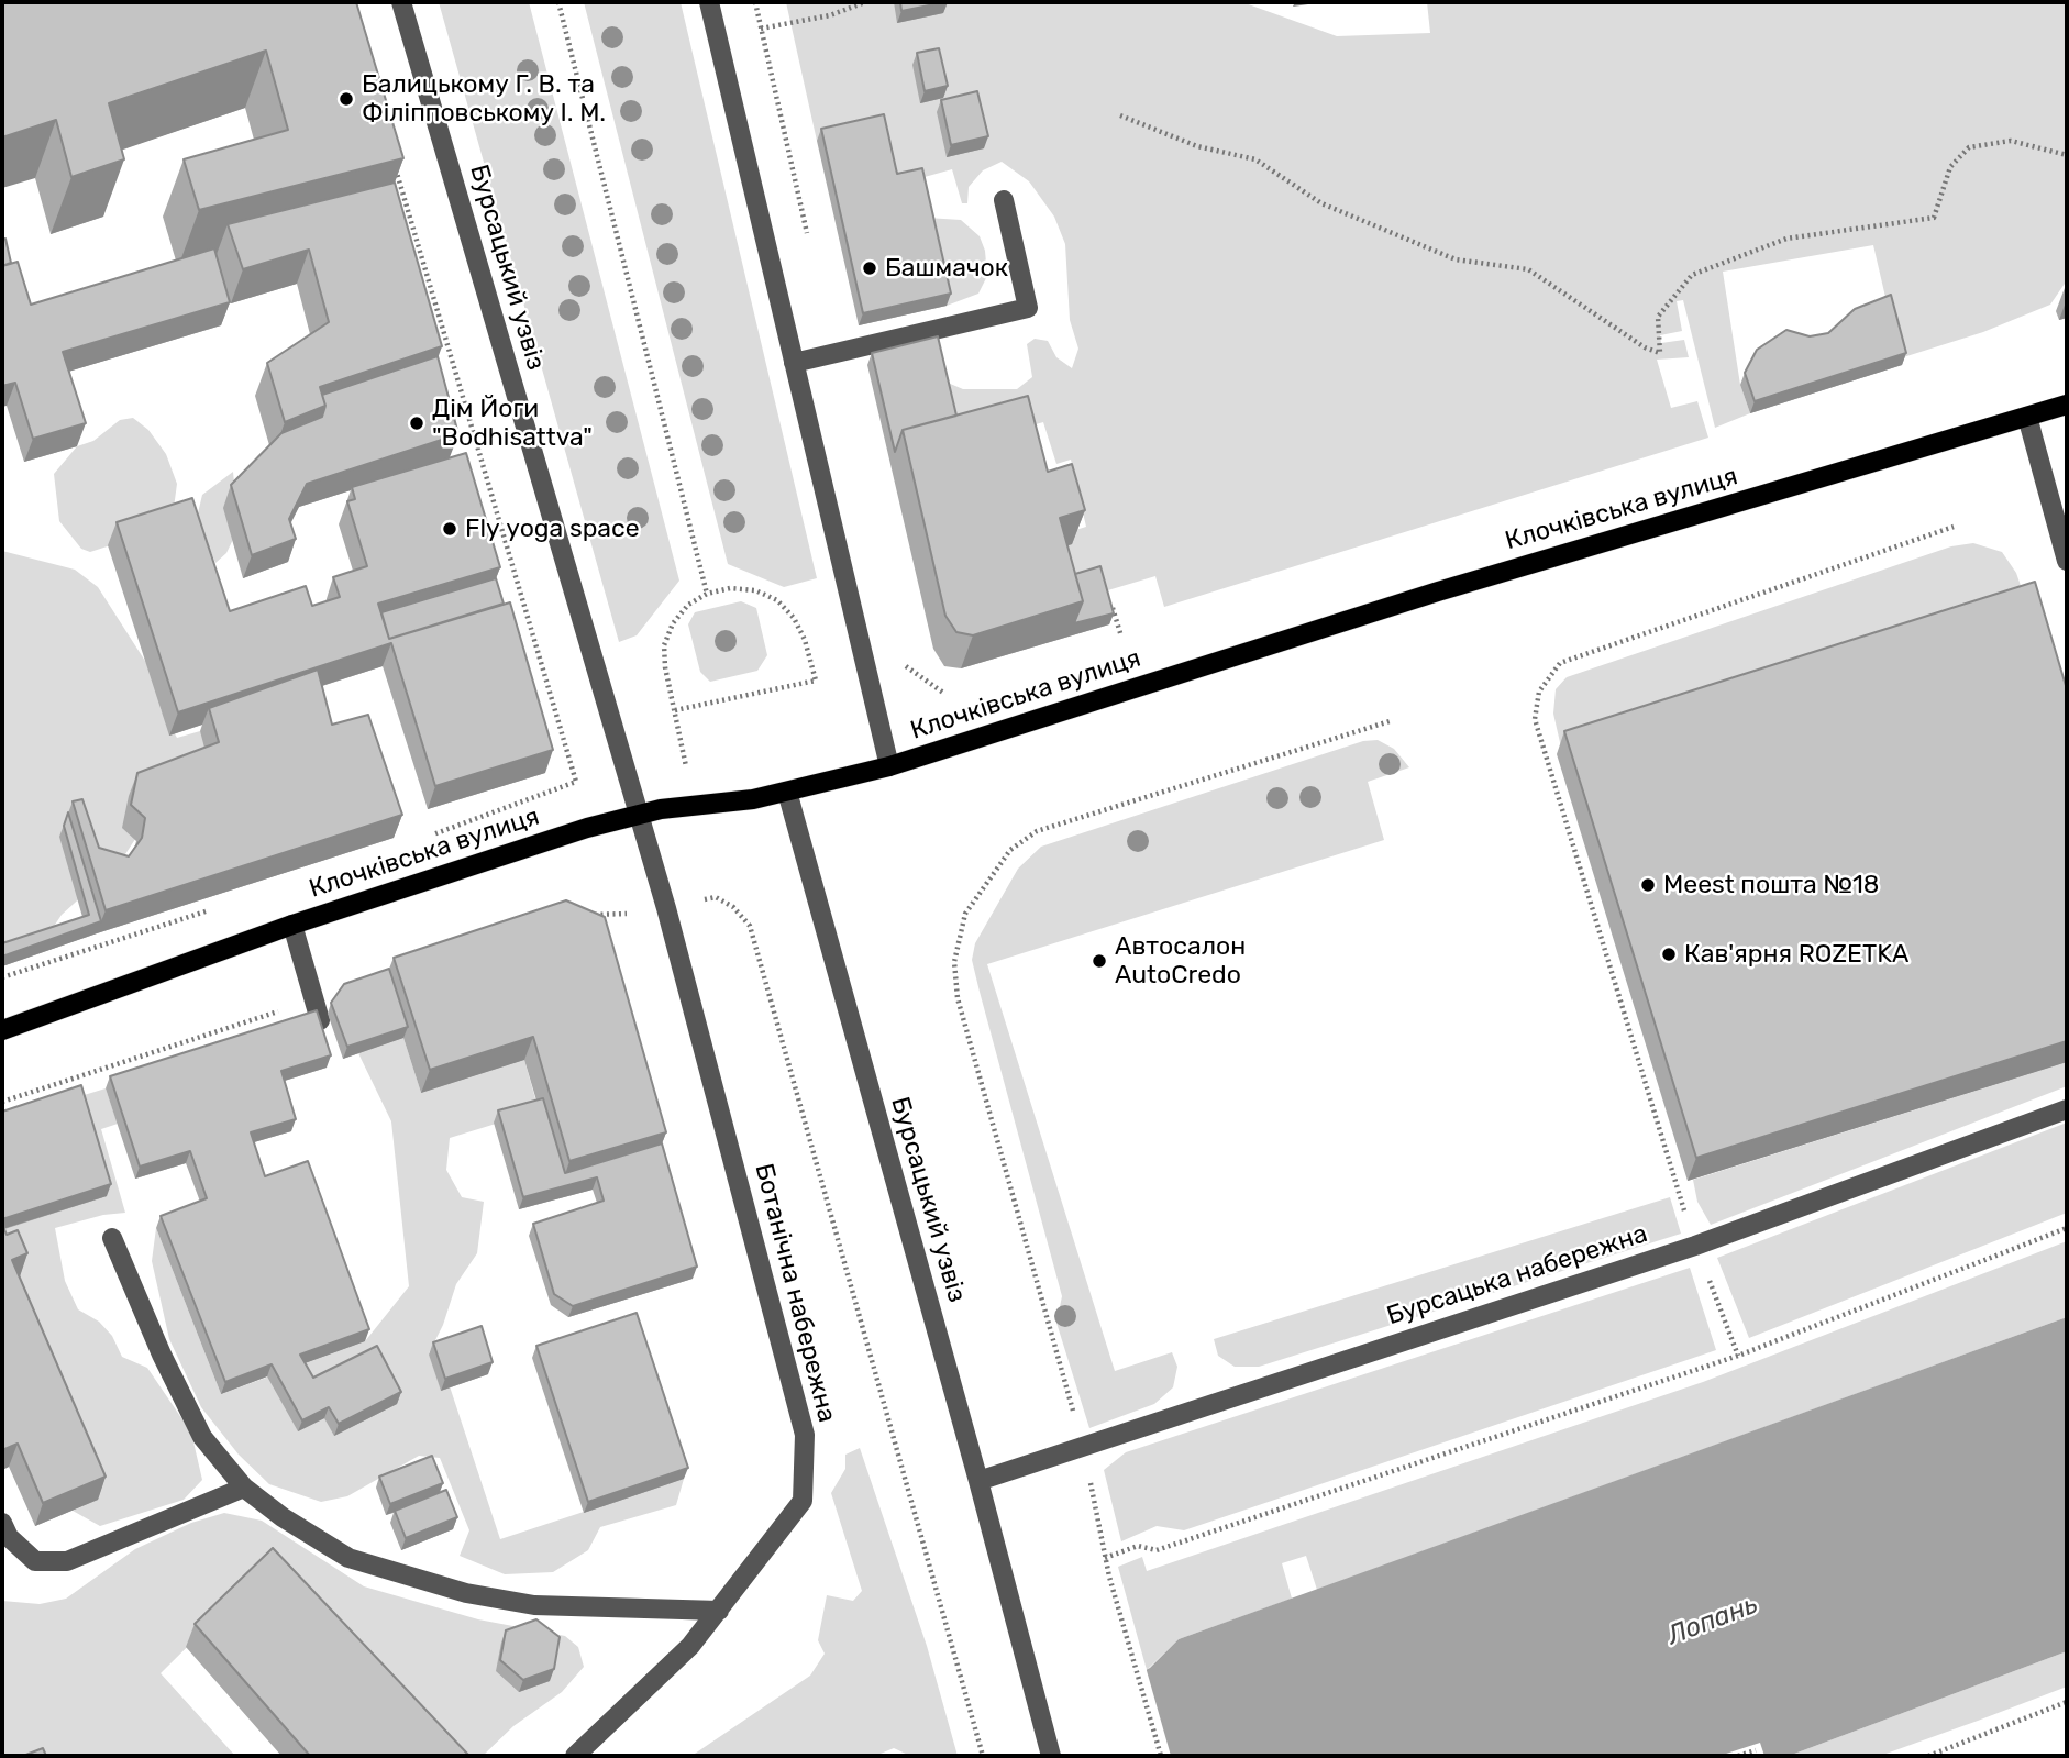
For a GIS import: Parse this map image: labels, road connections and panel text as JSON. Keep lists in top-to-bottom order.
{
  "streets": {
    "main road": ["Клочківська вулиця"],
    "street": ["Бурсацький узвіз", "Бурсацька набережна", "Ботанічна набережна"]
  },
  "crossings": [
    ["Бурсацький узвіз", "Клочківська вулиця"],
    ["Бурсацький узвіз", "Бурсацька набережна"],
    ["Бурсацький узвіз", "Ботанічна набережна"],
    ["Клочківська вулиця", "Ботанічна набережна"]
  ],
  "water": ["Лопань"],
  "places": [
    "Балицькому Г. В. та Філіпповському І. М.",
    "Башмачок",
    "Дім Йоги \"Bodhisattva\"",
    "Fly yoga space",
    "Meest пошта №18",
    "Кав'ярня ROZETKA",
    "Автосалон AutoCredo"
  ]
}
